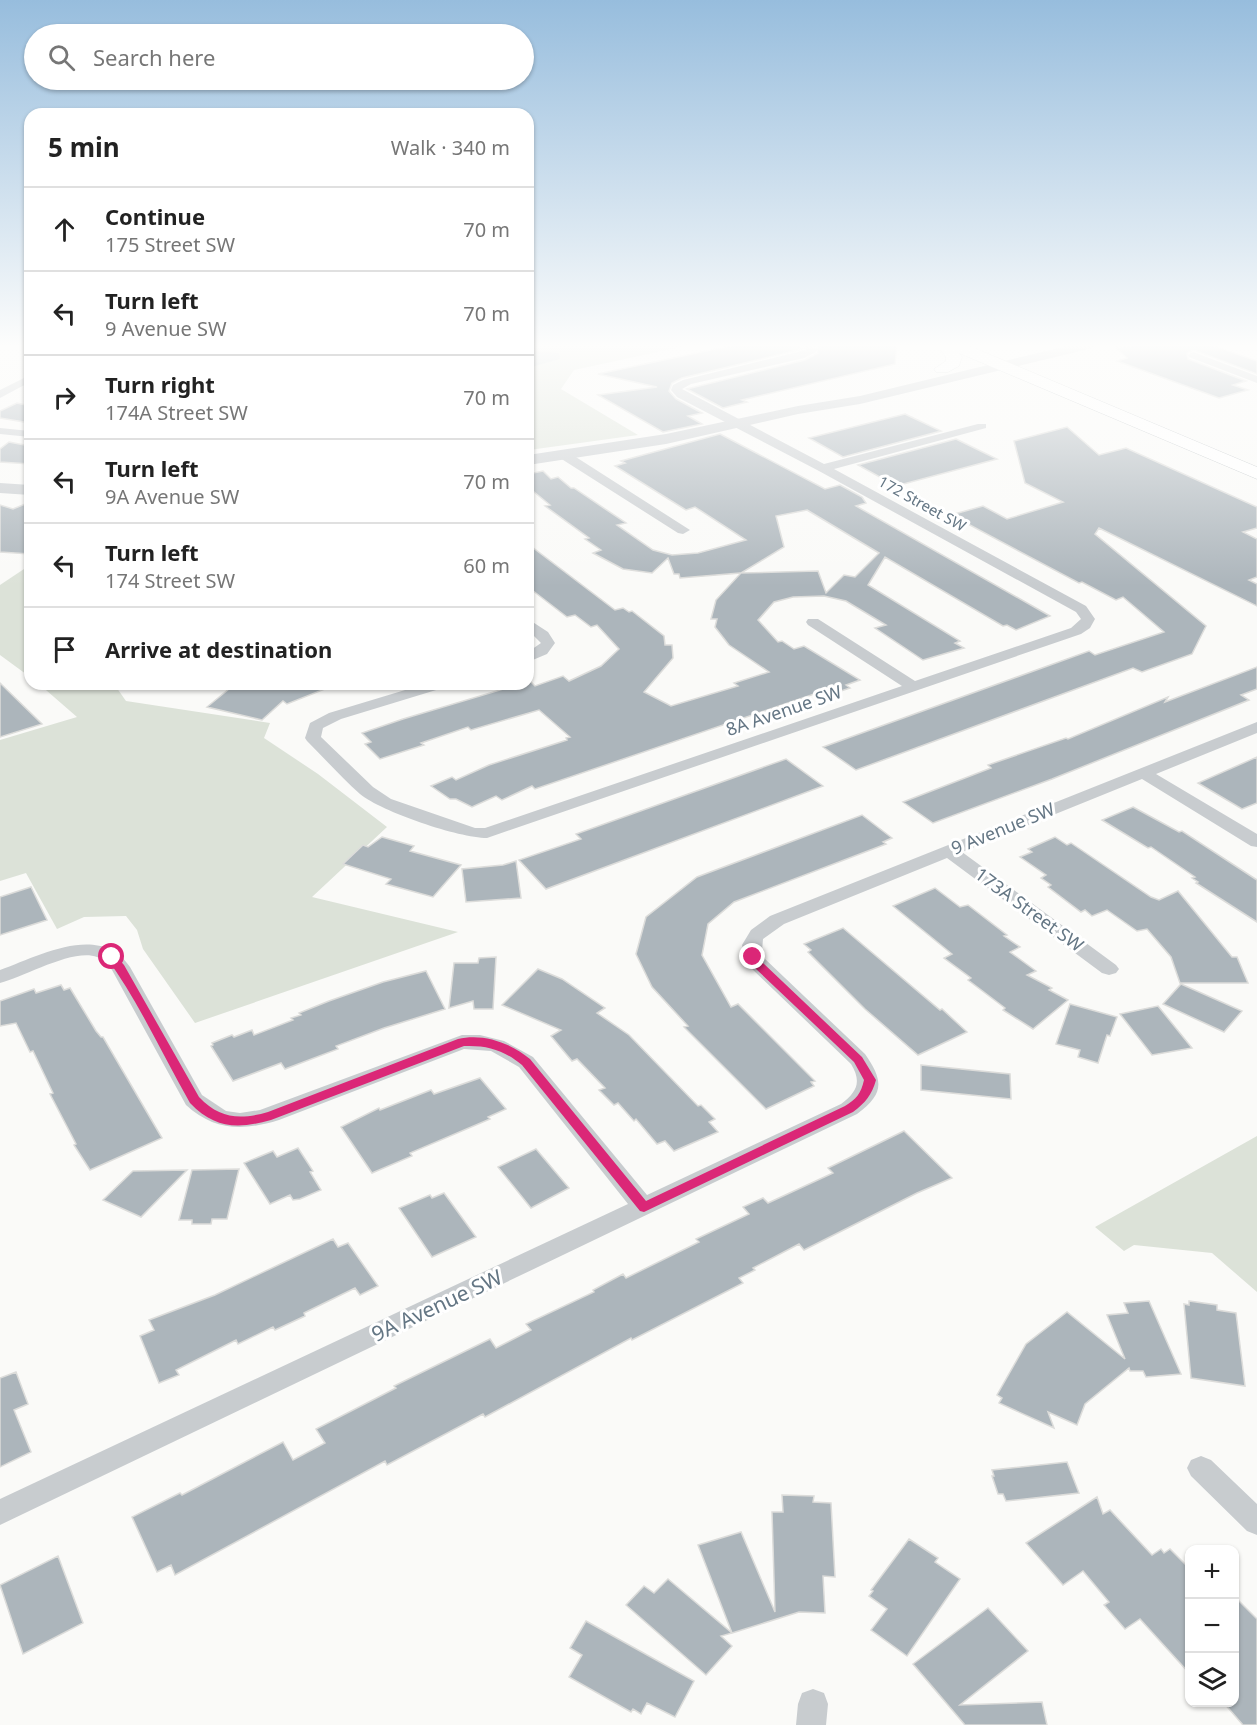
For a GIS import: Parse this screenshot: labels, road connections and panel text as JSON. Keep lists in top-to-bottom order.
{
  "streets": {
    "street": [
      "172 Street SW",
      "8A Avenue SW",
      "9 Avenue SW",
      "173A Street SW",
      "9A Avenue SW"
    ]
  },
  "crossings": [
    ["172 Street SW", "8A Avenue SW"],
    ["9 Avenue SW", "173A Street SW"],
    ["9 Avenue SW", "9A Avenue SW"]
  ],
  "page": {
    "search": "Search here",
    "heading": ["5 min", "Walk · 340 m"],
    "list": [
      ["Continue", "175 Street SW", "70 m"],
      ["Turn left", "9 Avenue SW", "70 m"],
      ["Turn right", "174A Street SW", "70 m"],
      ["Turn left", "9A Avenue SW", "70 m"],
      ["Turn left", "174 Street SW", "60 m"],
      "Arrive at destination"
    ],
    "map_buttons": ["+", "−"]
  }
}
